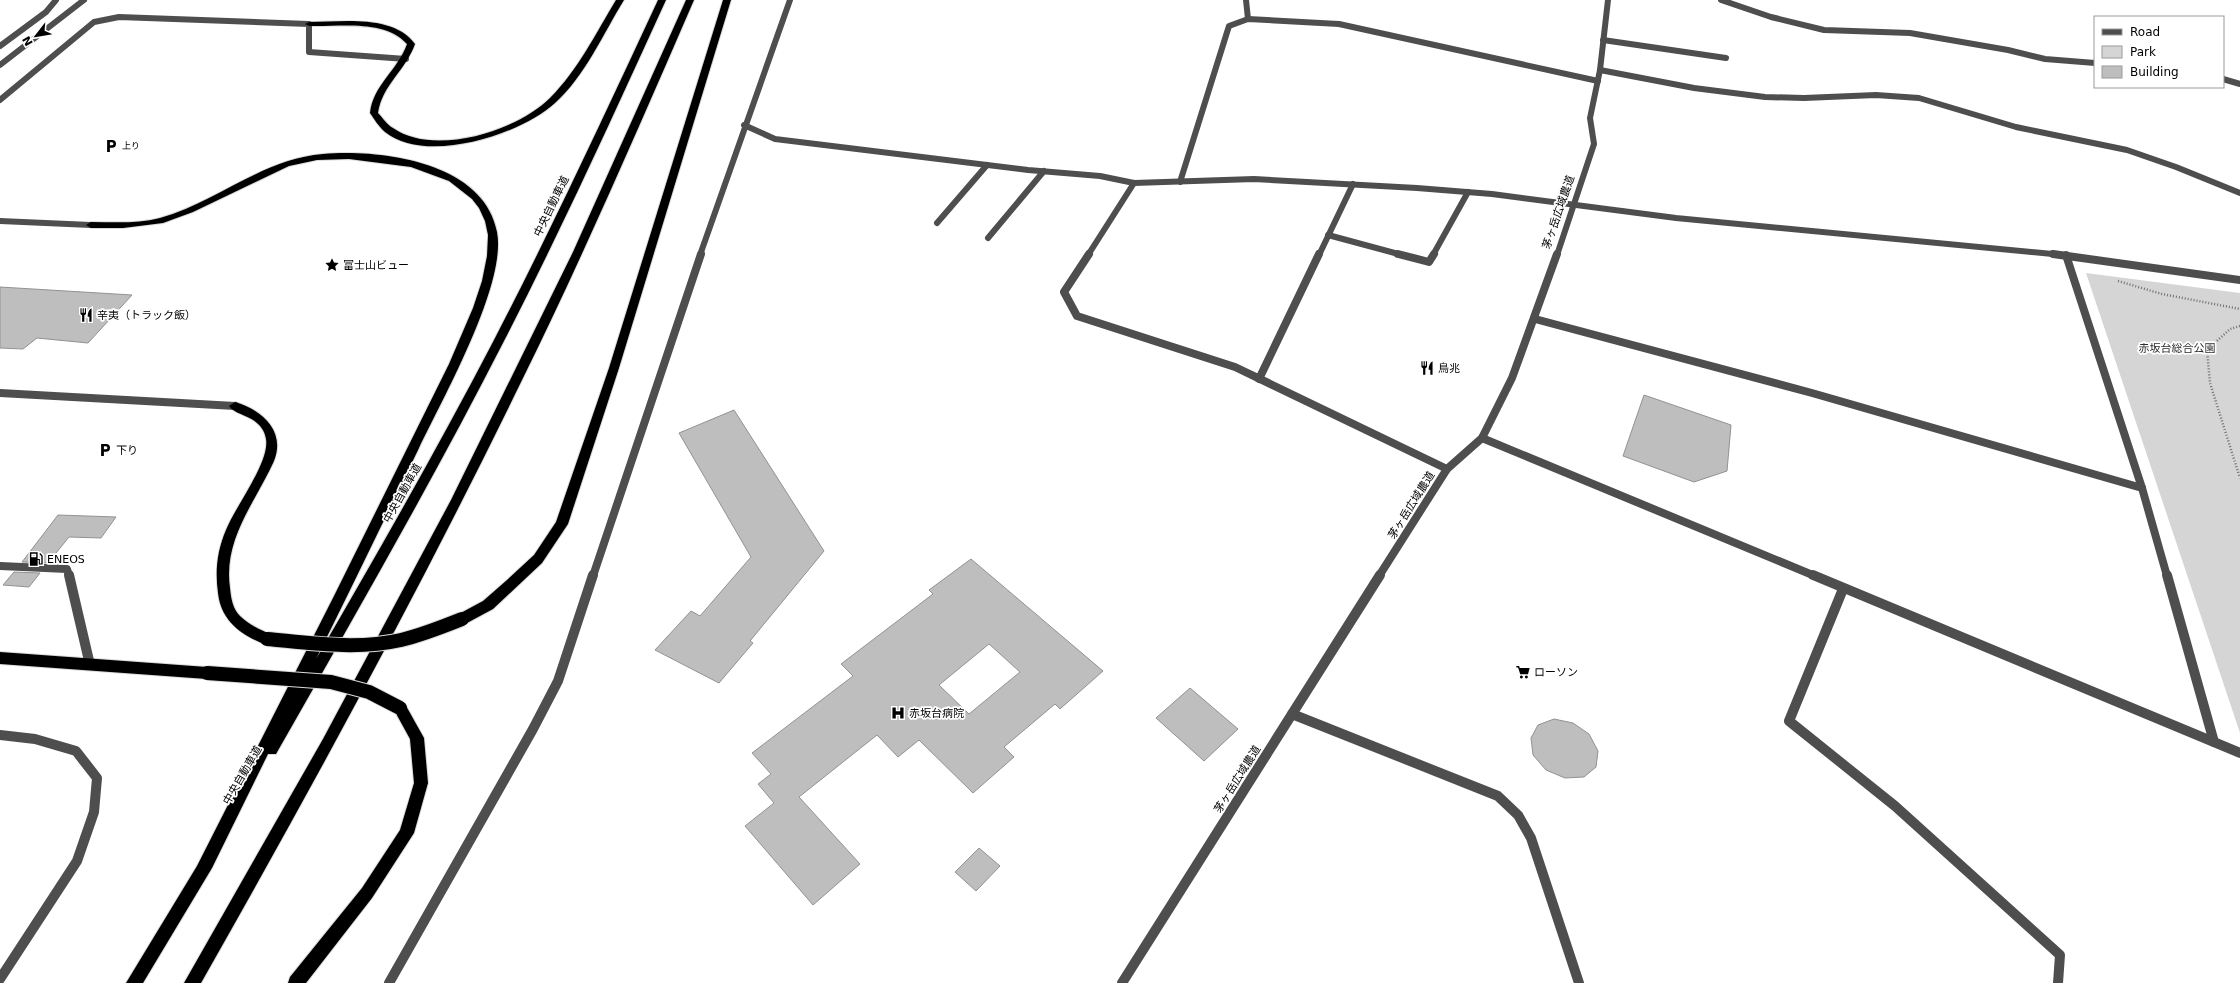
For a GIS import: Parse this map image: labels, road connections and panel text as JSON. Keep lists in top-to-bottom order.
{
  "streets": {
    "highway": ["中央自動車道"],
    "street": ["茅ヶ岳広域農道"]
  },
  "parks": ["赤坂台総合公園"],
  "places": {
    "parking": ["上り", "下り"],
    "place": ["富士山ビュー"],
    "restaurant": ["辛夷（トラック飯）", "鳥兆"],
    "fuel station": ["ENEOS"],
    "supermarket": ["ローソン"],
    "hospital": ["赤坂台病院"]
  },
  "legend": ["Road", "Park", "Building"],
  "north": "bottom left"
}
